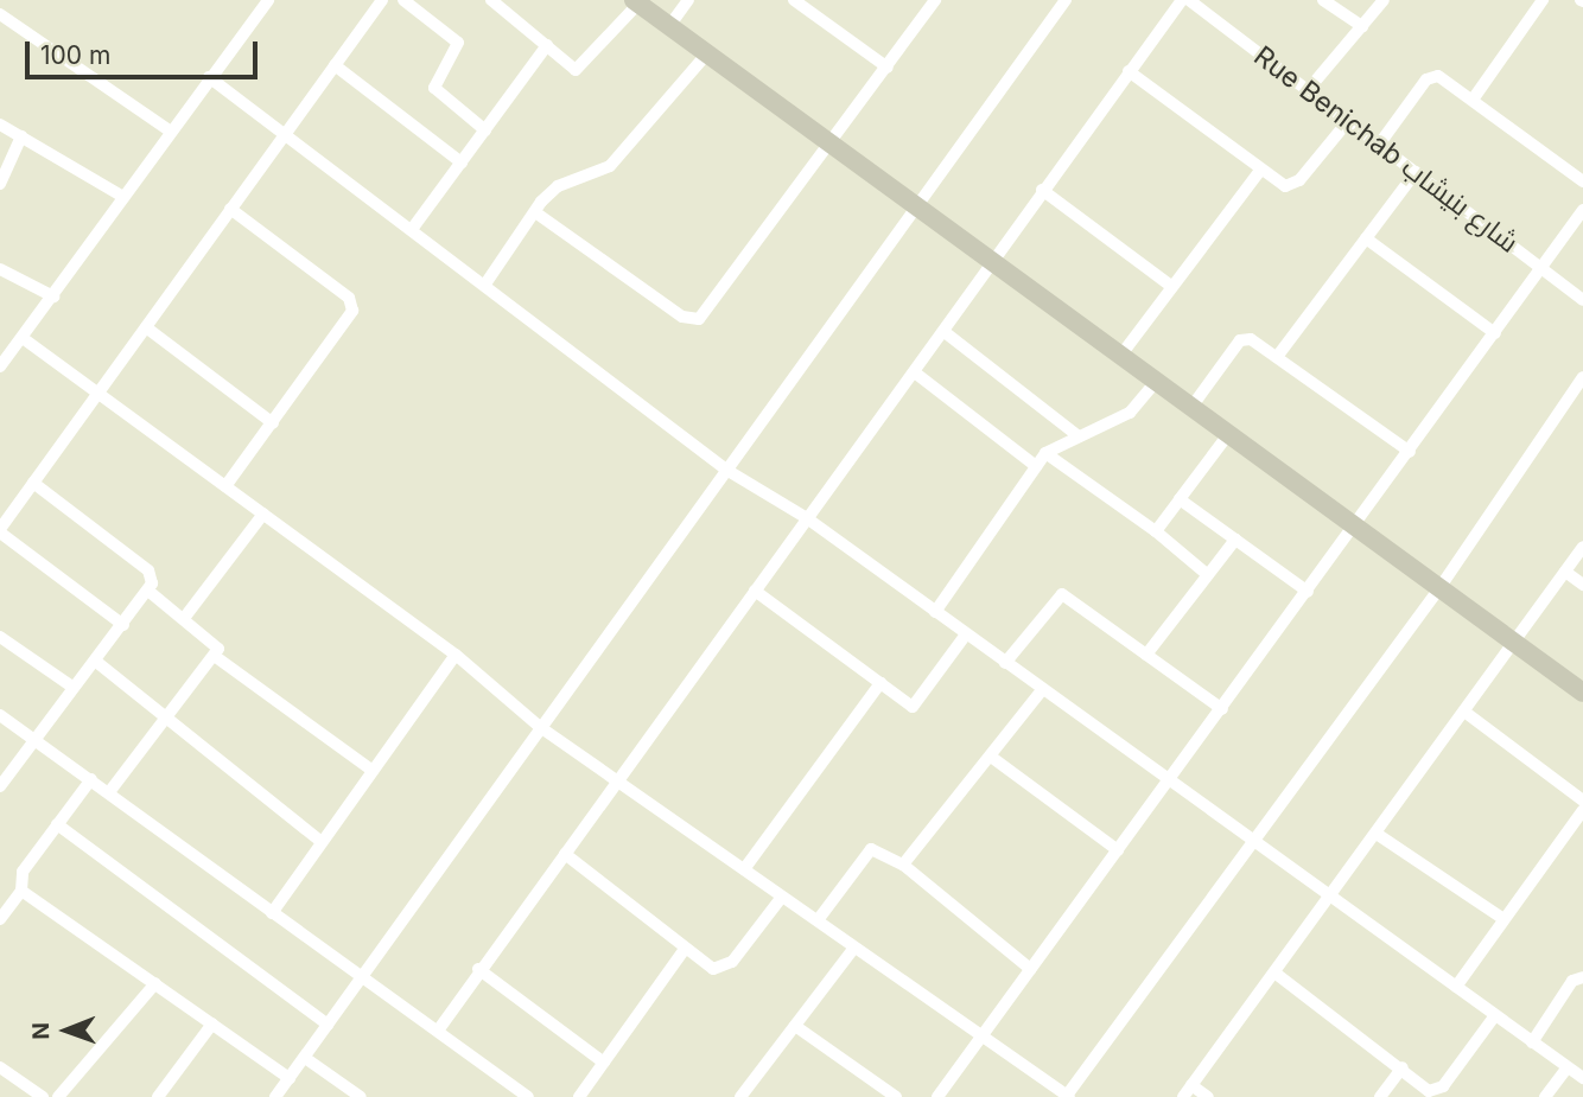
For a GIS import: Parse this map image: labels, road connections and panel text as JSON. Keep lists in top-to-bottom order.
{
  "streets": {
    "street": ["Rue Benichab شارع بنيشاب"]
  },
  "scale_bar": "100 m",
  "north": "left"
}
